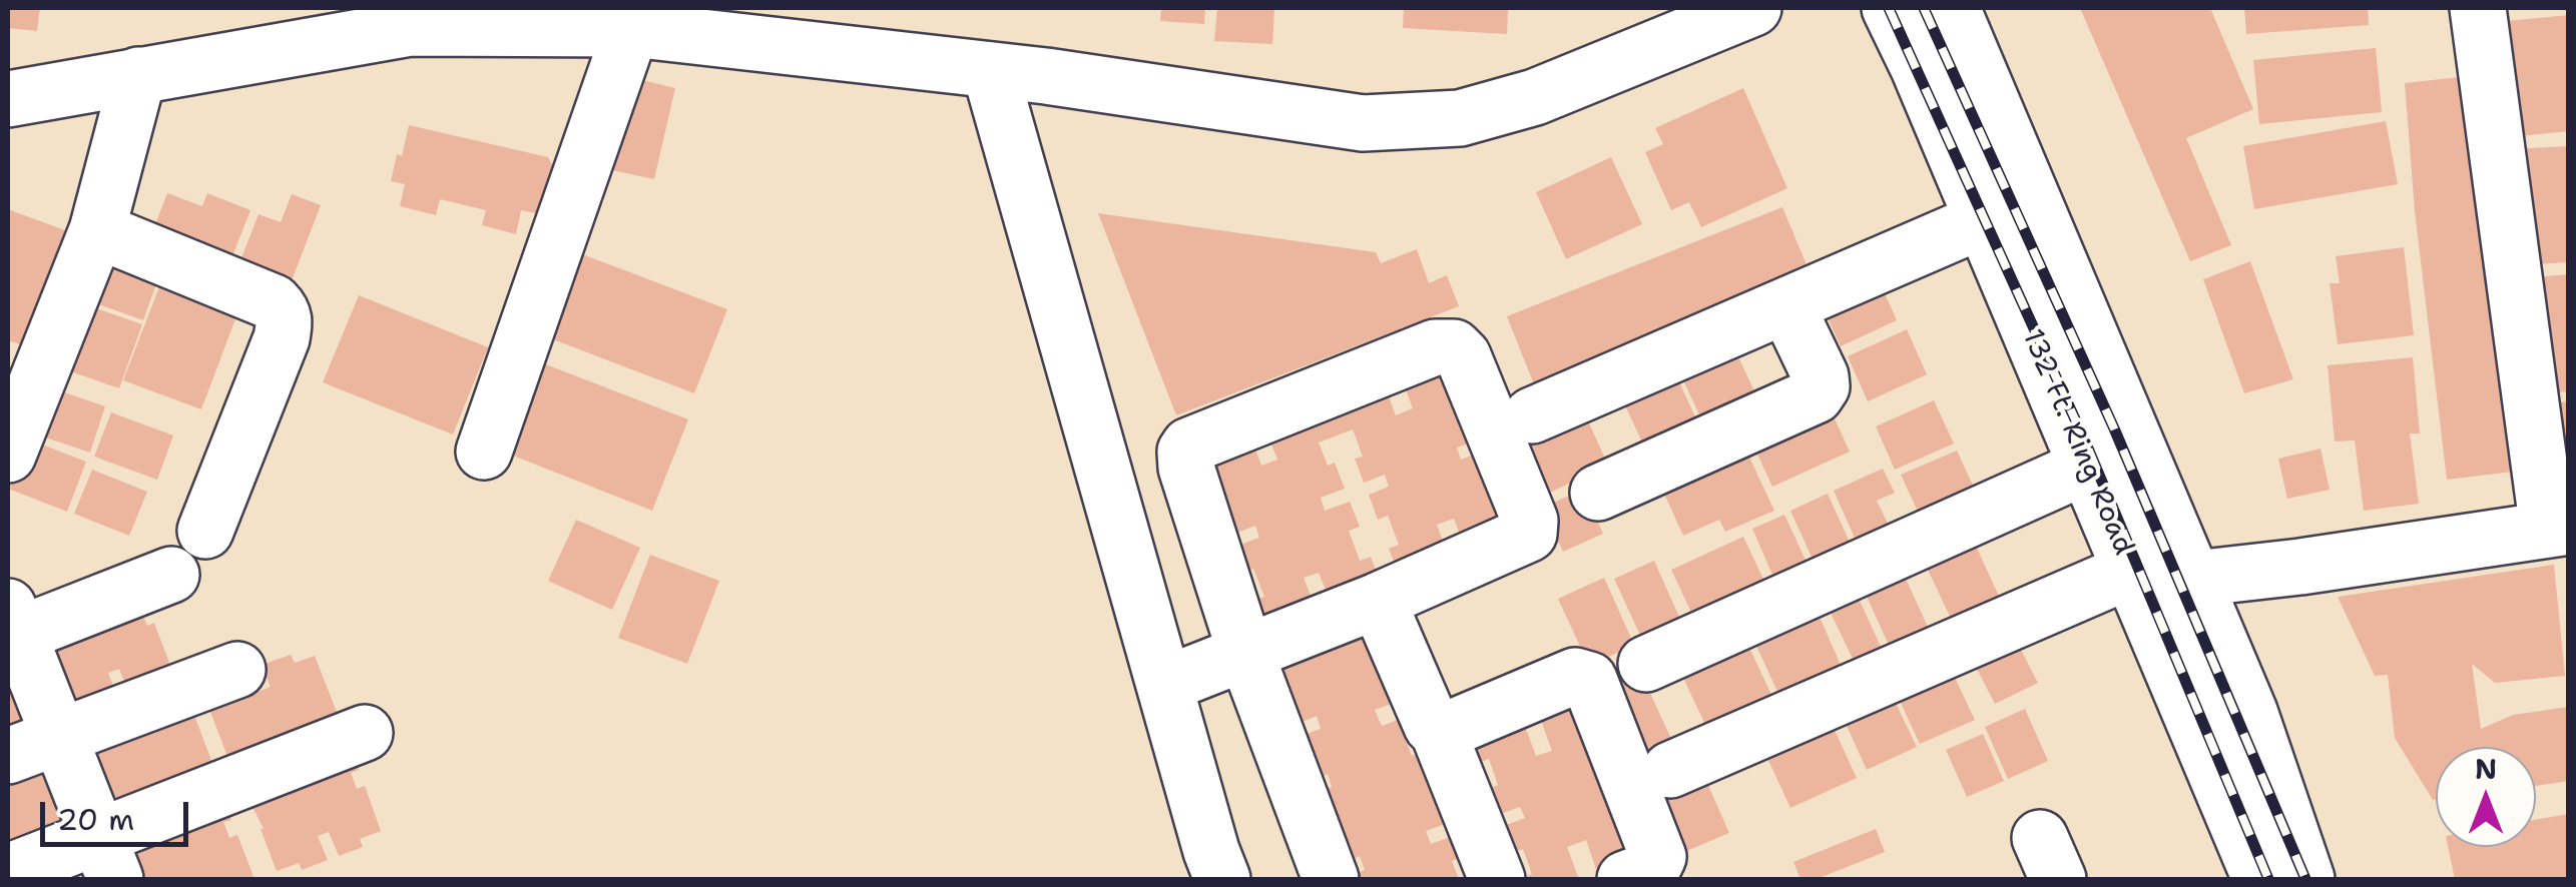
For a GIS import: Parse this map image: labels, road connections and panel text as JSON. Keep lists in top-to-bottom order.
{
  "streets": {
    "street": ["132 Ft. Ring Road"]
  },
  "scale_bar": "20 m",
  "north": "top"
}
